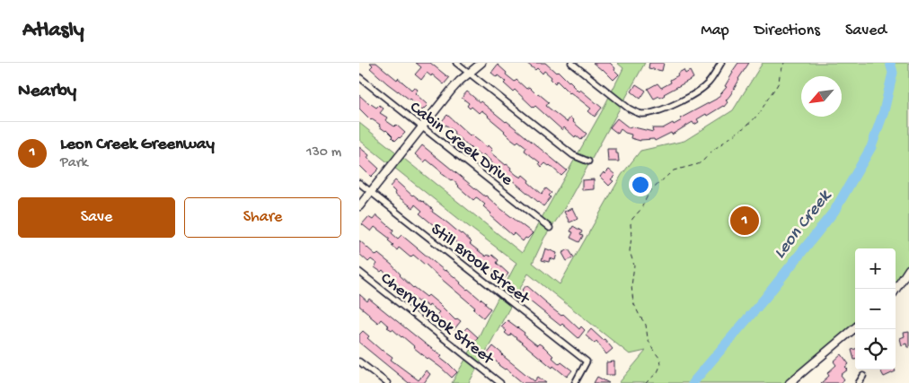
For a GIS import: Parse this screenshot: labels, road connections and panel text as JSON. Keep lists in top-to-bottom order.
{
  "streets": {
    "street": ["Cabin Creek Drive", "Still Brook Street", "Cherrybrook Street"]
  },
  "water": ["Leon Creek"],
  "north": "bottom left",
  "page": {
    "header": "Atlasly",
    "nav": ["Map", "Directions", "Saved"],
    "heading": "Nearby",
    "list": [
      {
        "mark": "1",
        "name": "Leon Creek Greenway",
        "note": "Park",
        "value": "130 m"
      }
    ],
    "buttons": ["Save", "Share"],
    "pins": "1",
    "map_buttons": ["+", "−"]
  }
}
